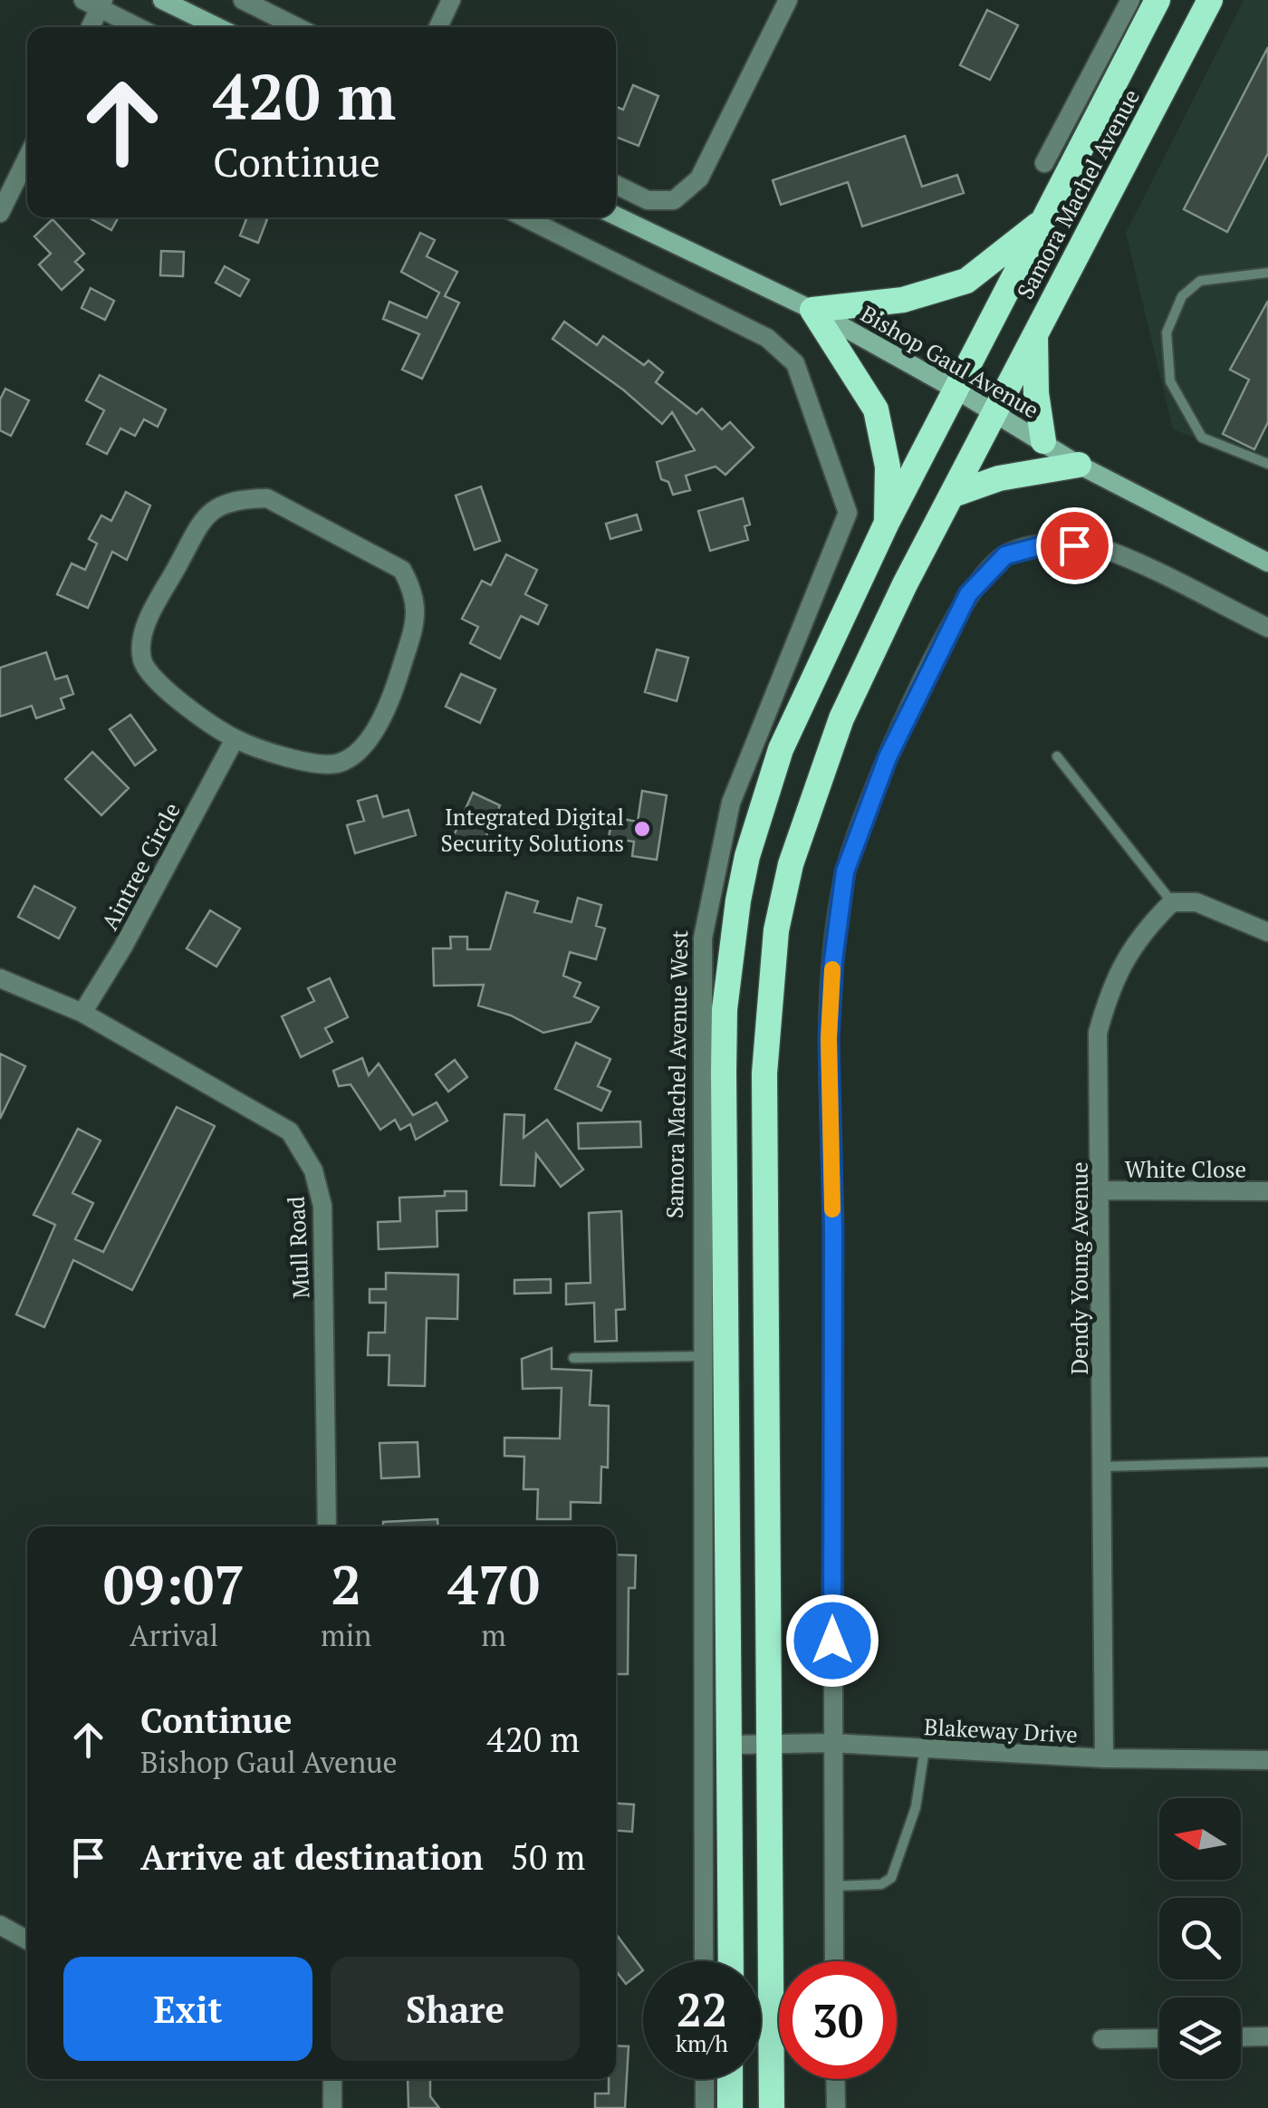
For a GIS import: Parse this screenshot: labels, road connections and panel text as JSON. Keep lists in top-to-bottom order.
{
  "streets": {
    "highway": ["Samora Machel Avenue", "Samora Machel Avenue West"],
    "main road": ["Bishop Gaul Avenue"],
    "street": [
      "Aintree Circle",
      "White Close",
      "Mull Road",
      "Dendy Young Avenue",
      "Blakeway Drive"
    ]
  },
  "crossings": [
    ["Samora Machel Avenue", "Bishop Gaul Avenue"],
    ["Samora Machel Avenue", "Samora Machel Avenue West"],
    ["Bishop Gaul Avenue", "Samora Machel Avenue West"],
    ["Aintree Circle", "Mull Road"],
    ["Samora Machel Avenue West", "Blakeway Drive"],
    ["White Close", "Dendy Young Avenue"],
    ["Dendy Young Avenue", "Blakeway Drive"]
  ],
  "places": ["Integrated Digital Security Solutions"],
  "north": "left",
  "page": {
    "turn": ["420 m", "Continue"],
    "eta": [
      "09:07",
      "Arrival",
      "2",
      "min",
      "470",
      "m"
    ],
    "list": [
      {
        "name": "Continue",
        "note": "Bishop Gaul Avenue",
        "value": "420 m"
      },
      {
        "name": "Arrive at destination",
        "value": "50 m"
      }
    ],
    "buttons": ["Exit", "Share"],
    "speed": "22 km/h",
    "limit": "30"
  }
}
